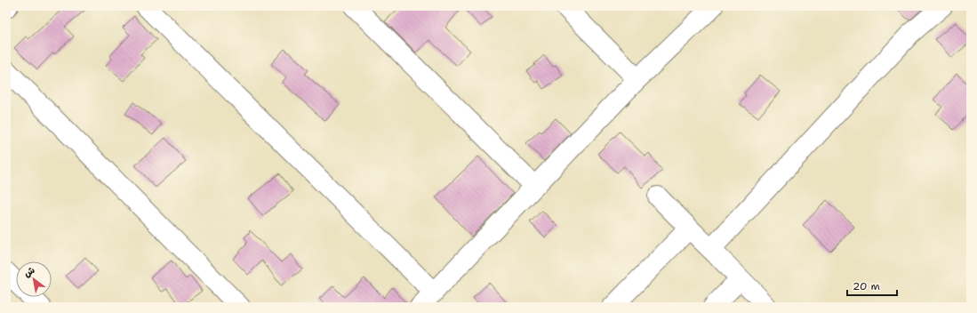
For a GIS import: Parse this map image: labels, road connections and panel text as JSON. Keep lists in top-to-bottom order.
{
  "scale_bar": "20 m",
  "north": "top left"
}
